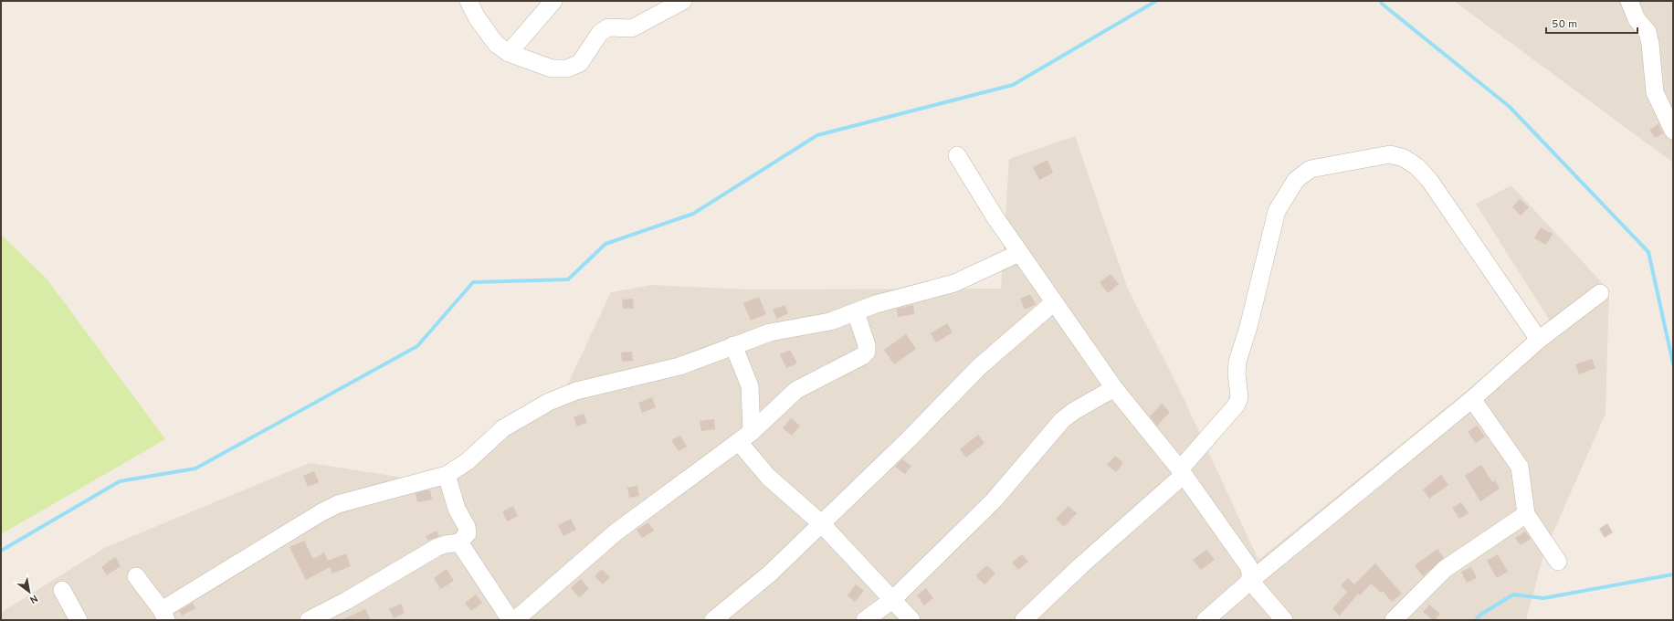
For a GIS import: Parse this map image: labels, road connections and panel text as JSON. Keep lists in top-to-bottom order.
{
  "scale_bar": "50 m",
  "north": "bottom right"
}
